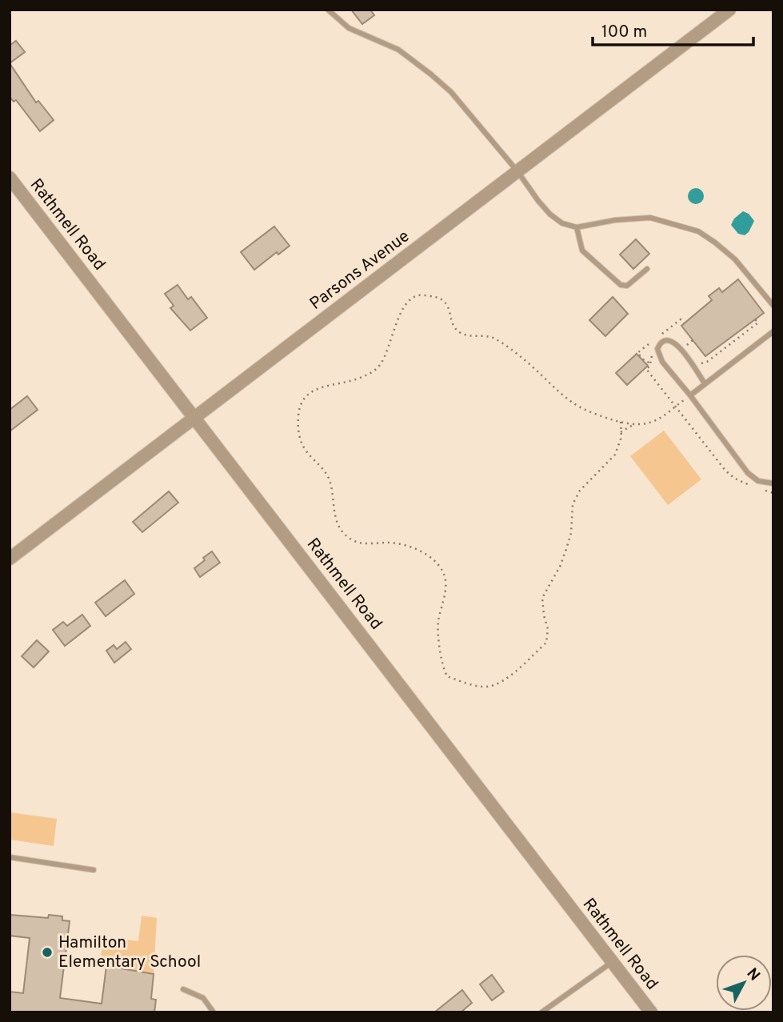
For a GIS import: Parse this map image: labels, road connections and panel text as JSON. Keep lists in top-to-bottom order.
{
  "streets": {
    "street": ["Rathmell Road", "Parsons Avenue"]
  },
  "crossings": [
    ["Rathmell Road", "Parsons Avenue"]
  ],
  "places": ["Hamilton Elementary School"],
  "scale_bar": "100 m",
  "north": "top right"
}
